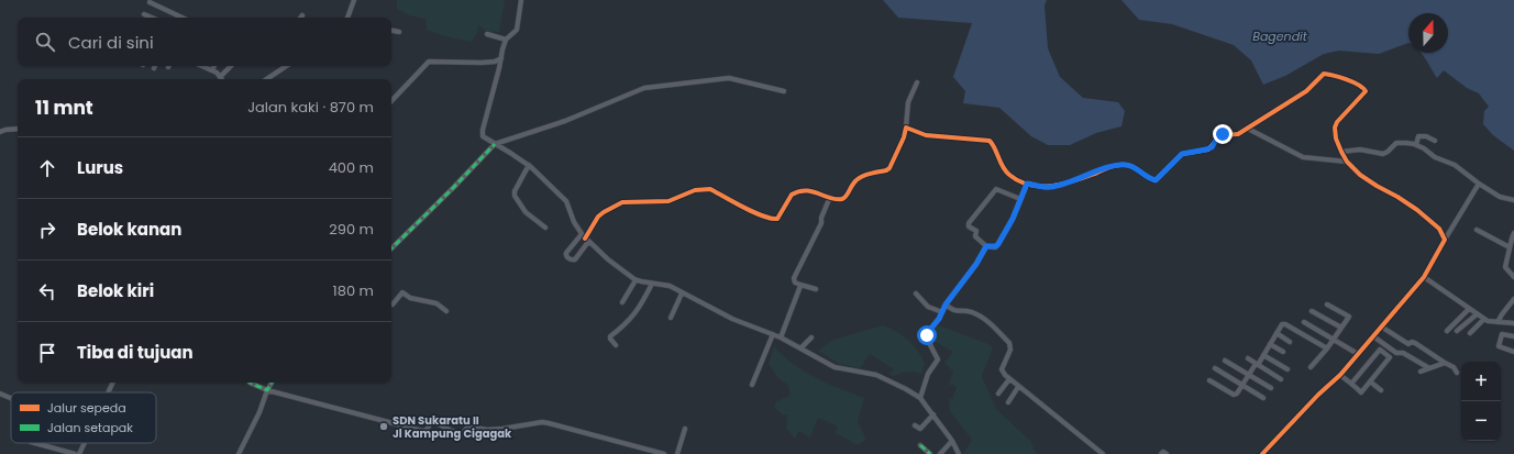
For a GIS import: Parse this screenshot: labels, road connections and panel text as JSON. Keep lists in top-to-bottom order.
{
  "water": ["Bagendit"],
  "places": ["SDN Sukaratu II Jl Kampung Cigagak"],
  "legend": ["Jalur sepeda", "Jalan setapak"],
  "north": "top",
  "page": {
    "search": "Cari di sini",
    "heading": ["11 mnt", "Jalan kaki · 870 m"],
    "list": [
      ["Lurus", "400 m"],
      ["Belok kanan", "290 m"],
      ["Belok kiri", "180 m"],
      "Tiba di tujuan"
    ],
    "map_buttons": ["+", "−"]
  }
}
